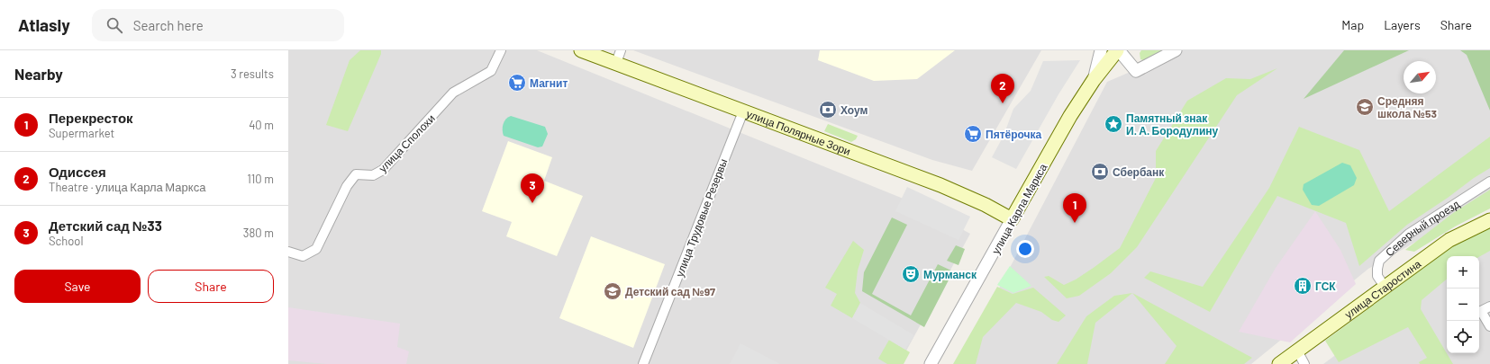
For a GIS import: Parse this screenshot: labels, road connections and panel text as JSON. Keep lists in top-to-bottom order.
{
  "streets": {
    "main road": ["улица Полярные Зори", "улица Карла Маркса", "улица Старостина"],
    "street": ["улица Сполохи", "улица Трудовые Резервы", "Северный проезд"]
  },
  "crossings": [
    ["улица Полярные Зори", "улица Карла Маркса"],
    ["улица Полярные Зори", "улица Трудовые Резервы"],
    ["Северный проезд", "улица Старостина"]
  ],
  "places": {
    "supermarket": ["Магнит", "Пятёрочка"],
    "school or university": ["Средняя школа №53", "Детский сад №97"],
    "bank": ["Хоум", "Сбербанк"],
    "place": ["Памятный знак И. А. Бородулину"],
    "theatre": ["Мурманск"],
    "building": ["ГСК"]
  },
  "north": "top right",
  "page": {
    "header": "Atlasly",
    "search": "Search here",
    "nav": ["Map", "Layers", "Share"],
    "heading": ["Nearby", "3 results"],
    "pins": ["2", "3", "1"],
    "list": [
      {
        "mark": "1",
        "name": "Перекресток",
        "note": "Supermarket",
        "value": "40 m"
      },
      {
        "mark": "2",
        "name": "Одиссея",
        "note": "Theatre · улица Карла Маркса",
        "value": "110 m"
      },
      {
        "mark": "3",
        "name": "Детский сад №33",
        "note": "School",
        "value": "380 m"
      }
    ],
    "map_buttons": ["+", "−"],
    "buttons": ["Save", "Share"]
  }
}
